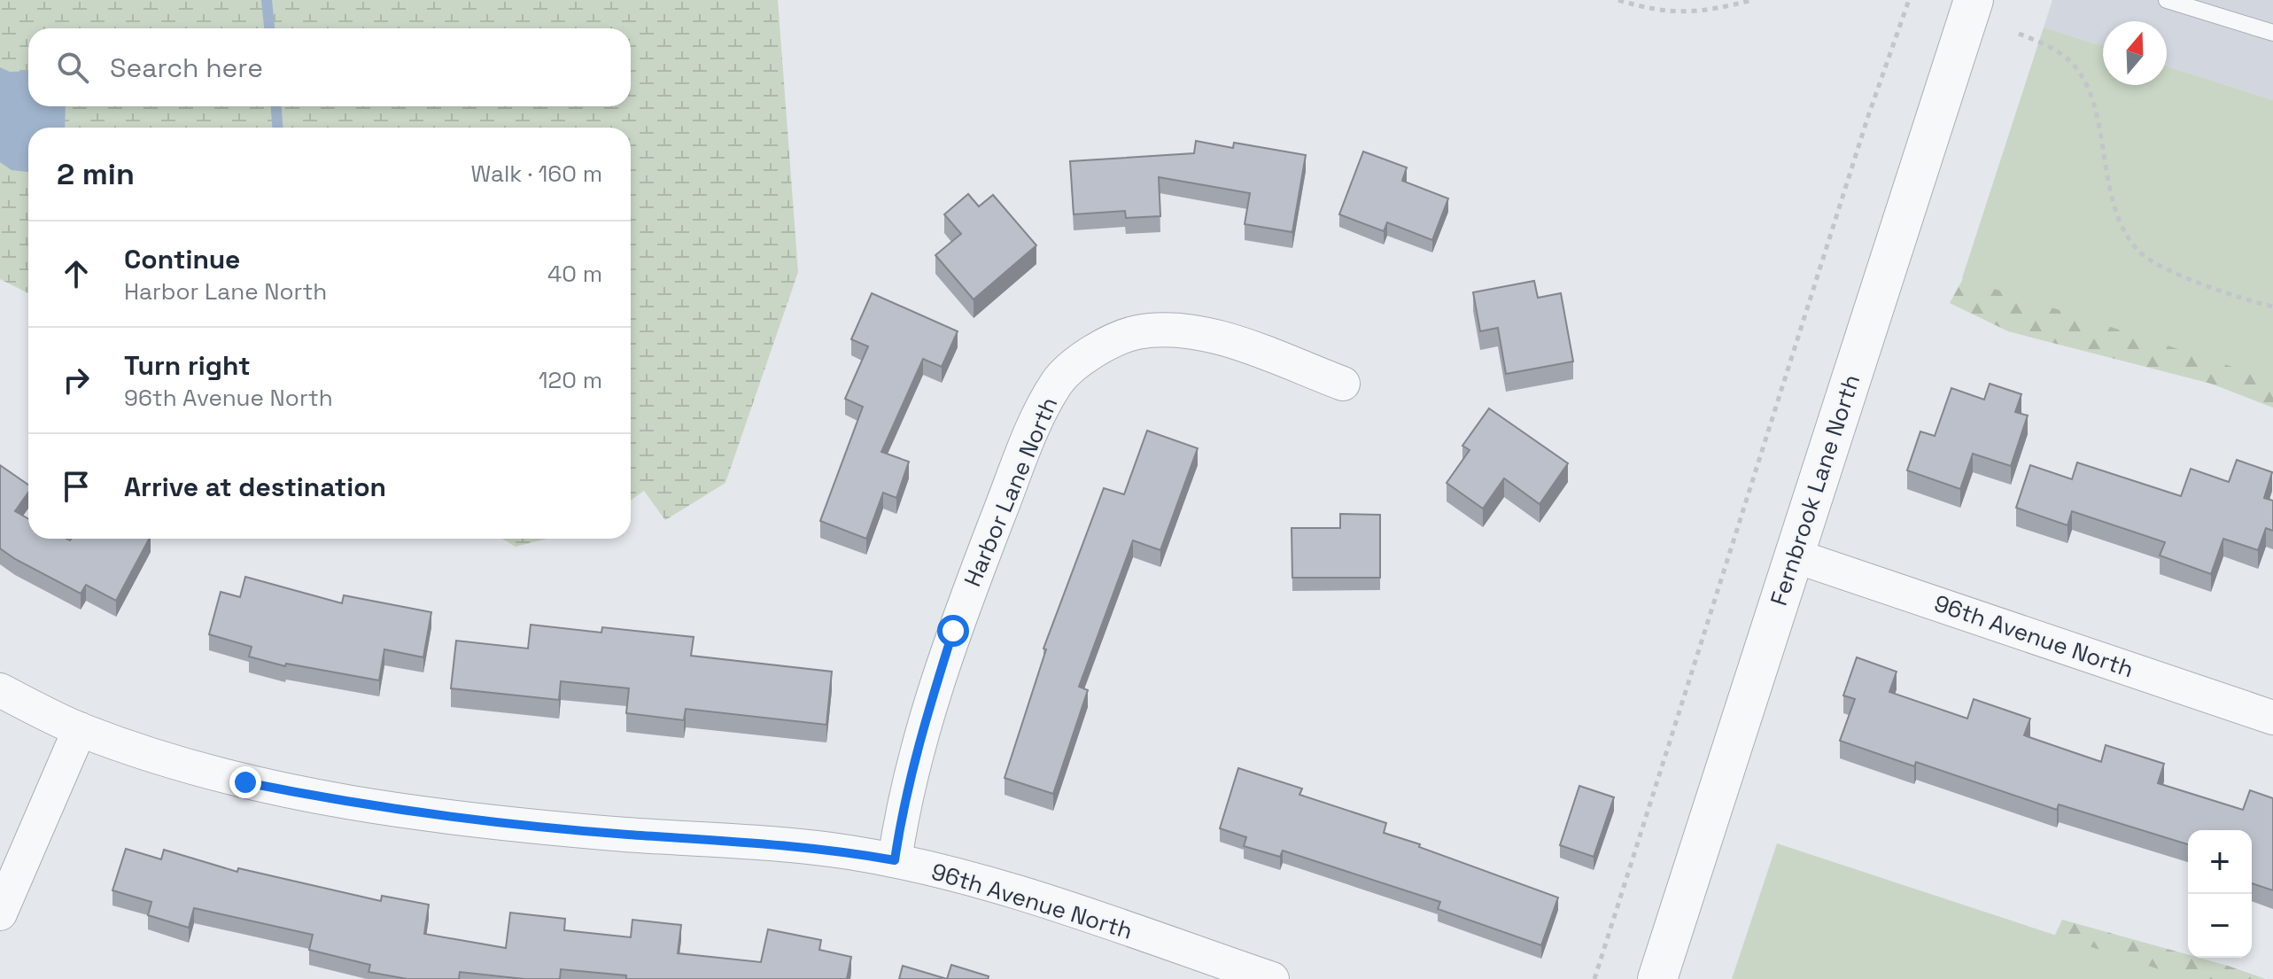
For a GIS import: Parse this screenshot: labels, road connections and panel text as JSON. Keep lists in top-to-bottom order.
{
  "streets": {
    "street": ["Fernbrook Lane North", "Harbor Lane North", "96th Avenue North"]
  },
  "crossings": [
    ["Fernbrook Lane North", "96th Avenue North"],
    ["Harbor Lane North", "96th Avenue North"]
  ],
  "north": "top",
  "page": {
    "search": "Search here",
    "heading": ["2 min", "Walk · 160 m"],
    "list": [
      ["Continue", "Harbor Lane North", "40 m"],
      ["Turn right", "96th Avenue North", "120 m"],
      "Arrive at destination"
    ],
    "map_buttons": ["+", "−"]
  }
}
